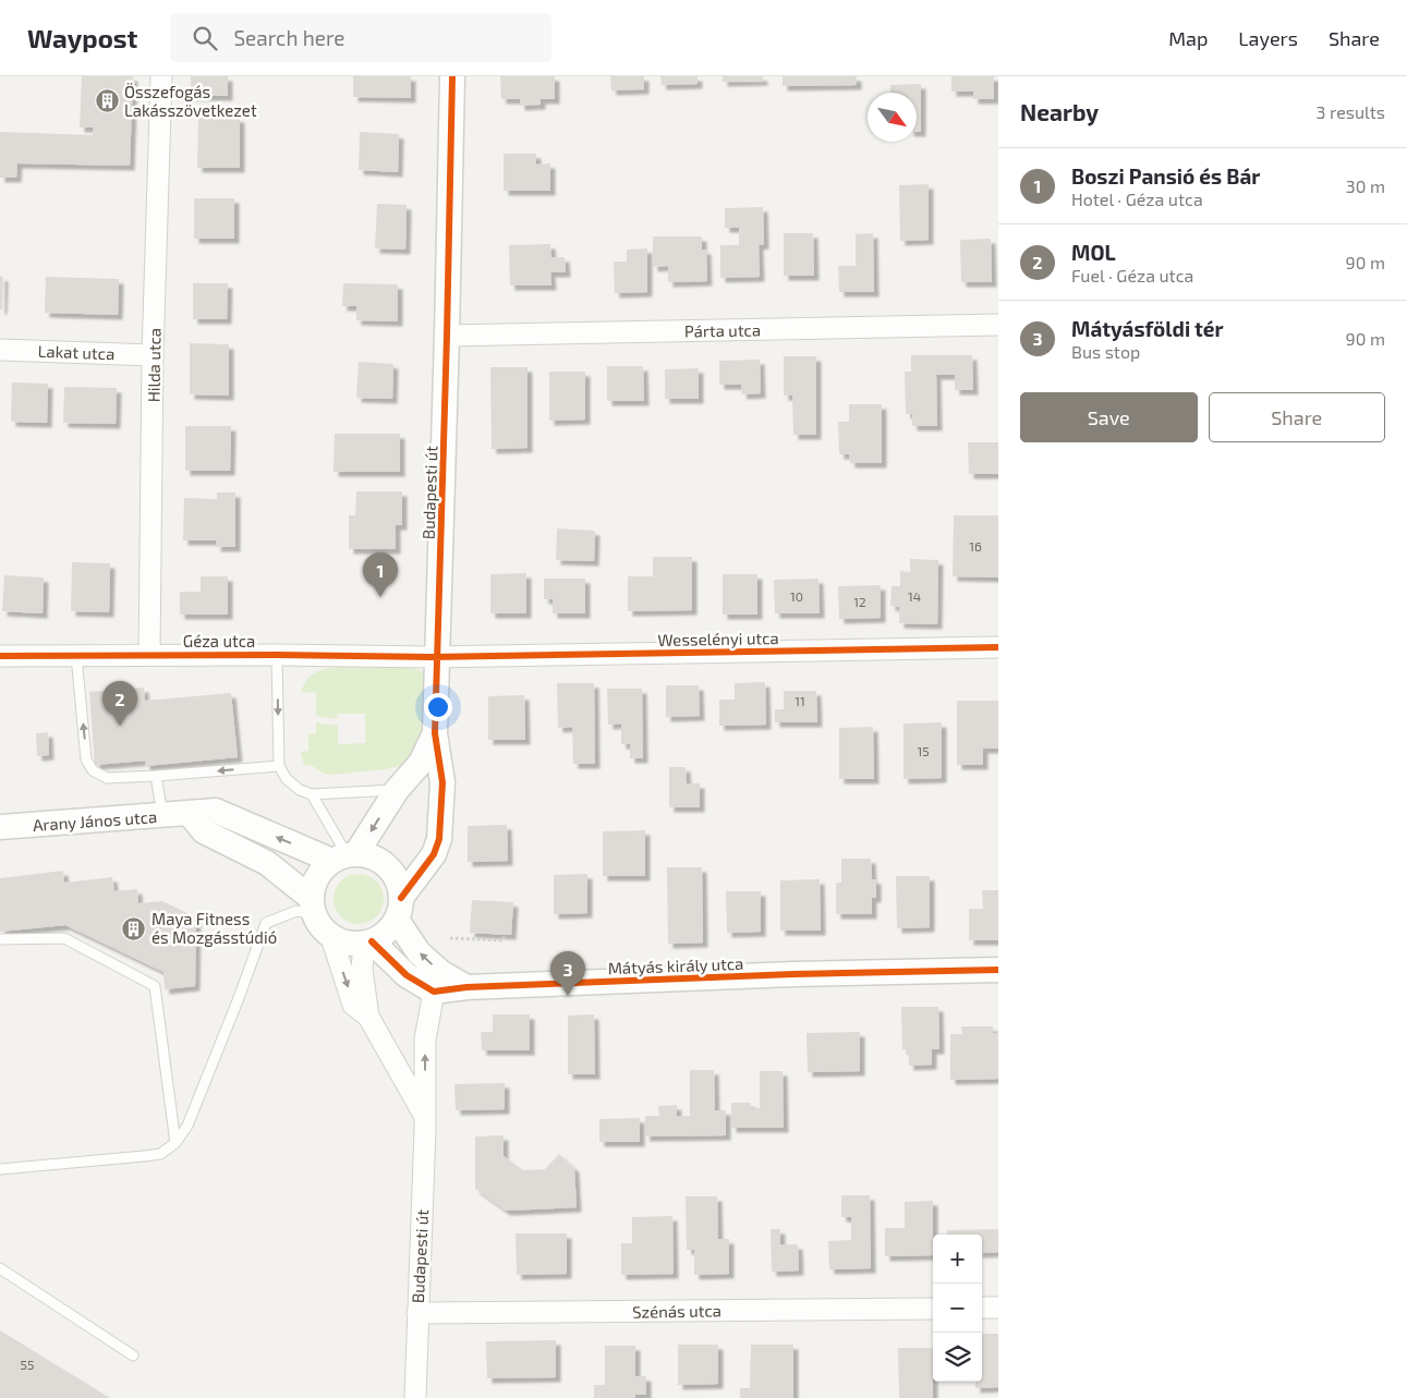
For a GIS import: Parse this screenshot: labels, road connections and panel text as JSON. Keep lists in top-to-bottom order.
{
  "streets": {
    "street": [
      "Párta utca",
      "Lakat utca",
      "Hilda utca",
      "Budapesti út",
      "Wesselényi utca",
      "Géza utca",
      "Arany János utca",
      "Mátyás király utca",
      "Szénás utca"
    ]
  },
  "crossings": [
    ["Párta utca", "Budapesti út"],
    ["Lakat utca", "Hilda utca"],
    ["Hilda utca", "Géza utca"],
    ["Budapesti út", "Wesselényi utca"],
    ["Budapesti út", "Géza utca"],
    ["Budapesti út", "Arany János utca"],
    ["Budapesti út", "Mátyás király utca"],
    ["Budapesti út", "Szénás utca"],
    ["Wesselényi utca", "Géza utca"]
  ],
  "places": {
    "building": ["Összefogás Lakásszövetkezet", "Maya Fitness és Mozgásstúdió"]
  },
  "house_numbers": [
    "16",
    "10",
    "14",
    "12",
    "11",
    "15",
    "55"
  ],
  "north": "bottom right",
  "page": {
    "header": "Waypost",
    "search": "Search here",
    "nav": ["Map", "Layers", "Share"],
    "heading": ["Nearby", "3 results"],
    "list": [
      {
        "mark": "1",
        "name": "Boszi Pansió és Bár",
        "note": "Hotel · Géza utca",
        "value": "30 m"
      },
      {
        "mark": "2",
        "name": "MOL",
        "note": "Fuel · Géza utca",
        "value": "90 m"
      },
      {
        "mark": "3",
        "name": "Mátyásföldi tér",
        "note": "Bus stop",
        "value": "90 m"
      }
    ],
    "buttons": ["Save", "Share"],
    "pins": ["1", "2", "3"],
    "map_buttons": ["+", "−"]
  }
}
